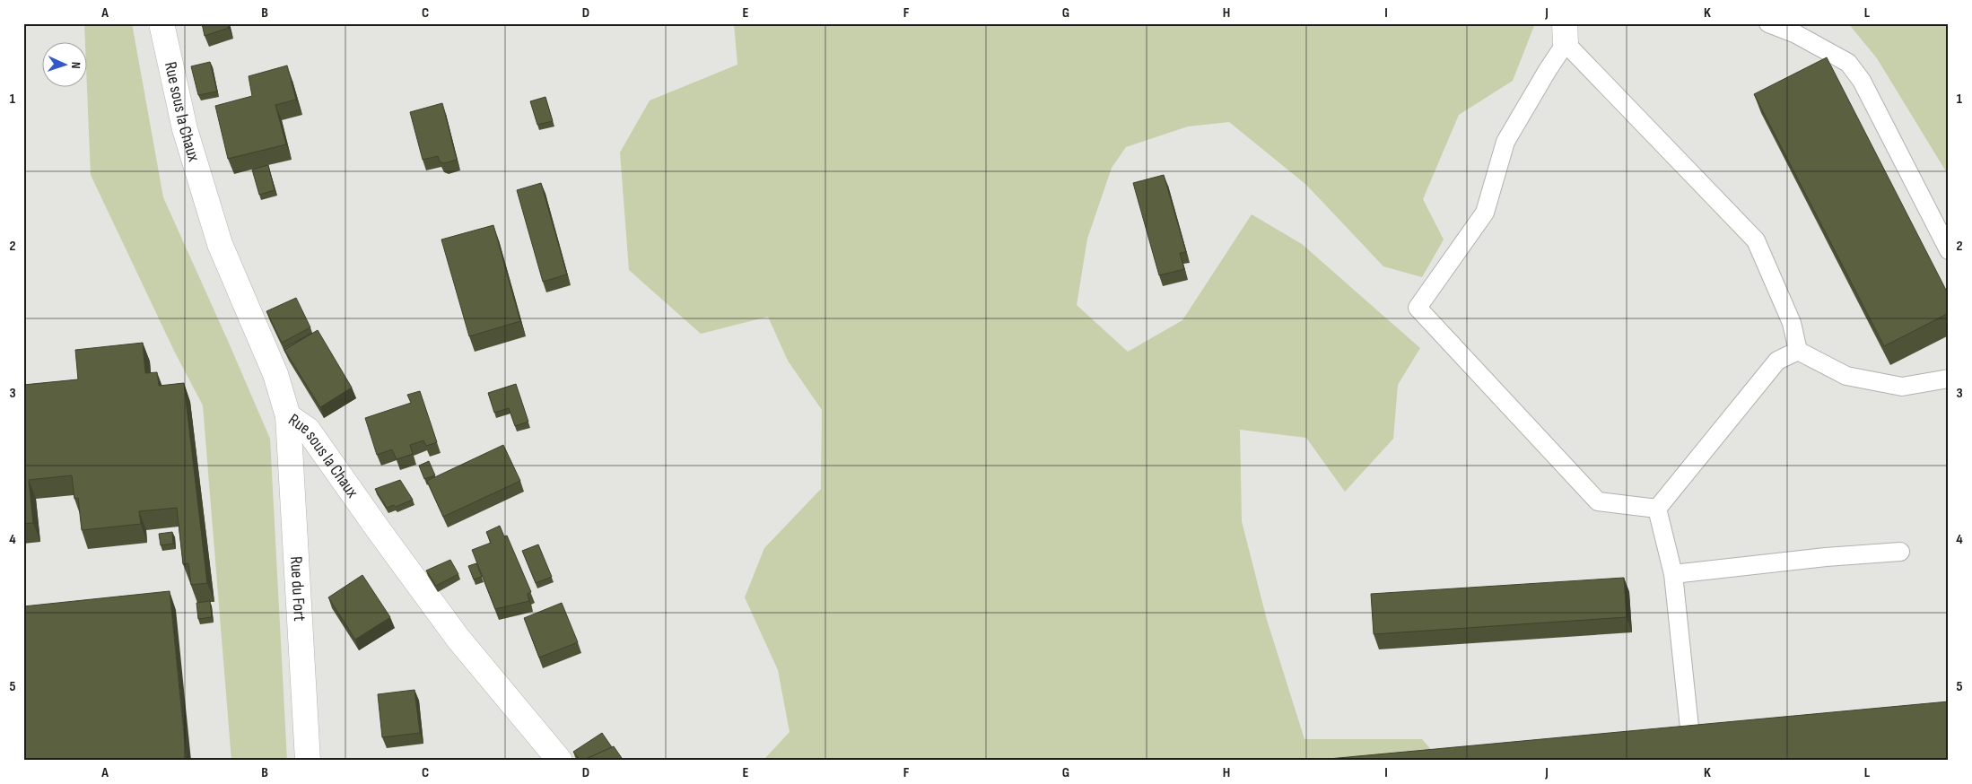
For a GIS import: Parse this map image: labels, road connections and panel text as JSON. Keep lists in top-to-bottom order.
{
  "streets": {
    "street": ["Rue sous la Chaux", "Rue du Fort"]
  },
  "crossings": [
    ["Rue sous la Chaux", "Rue du Fort"]
  ],
  "north": "right",
  "grid": {
    "columns": [
      "A",
      "B",
      "C",
      "D",
      "E",
      "F",
      "G",
      "H",
      "I",
      "J",
      "K",
      "L"
    ],
    "rows": [
      "1",
      "2",
      "3",
      "4",
      "5"
    ]
  }
}
